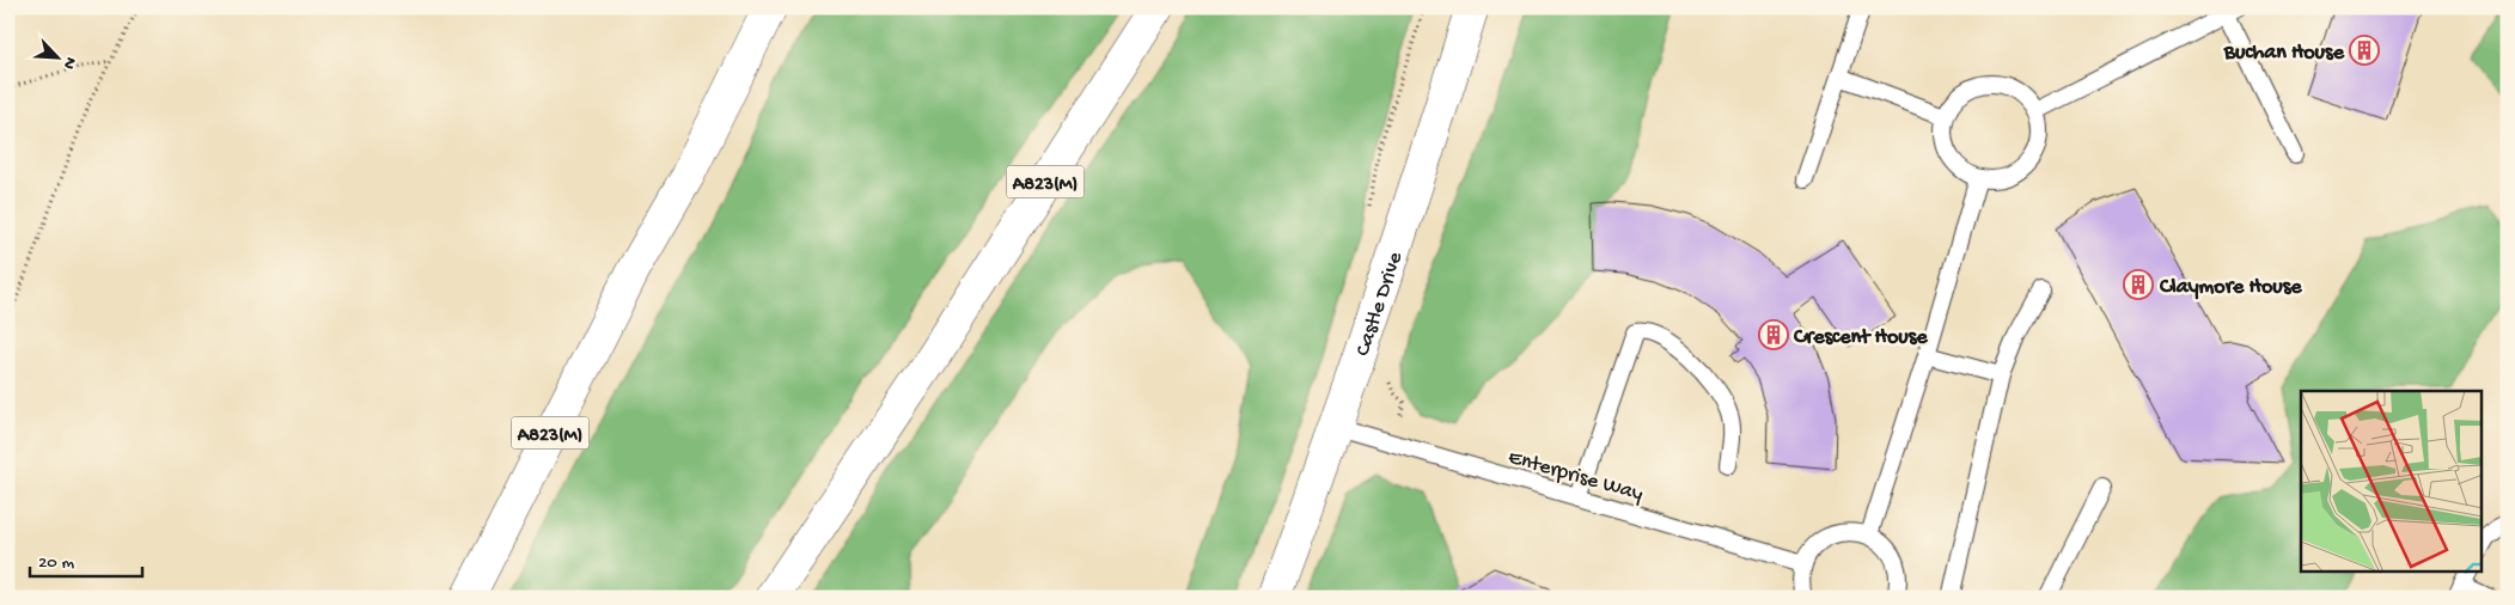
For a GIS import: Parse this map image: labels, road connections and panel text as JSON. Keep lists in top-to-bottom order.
{
  "streets": {
    "main road": ["A823(M)", "Castle Drive"],
    "lane": ["Enterprise Way"]
  },
  "crossings": [
    ["Castle Drive", "Enterprise Way"]
  ],
  "places": {
    "building": ["Buchan House", "Claymore House", "Crescent House"]
  },
  "scale_bar": "20 m",
  "north": "bottom right"
}
